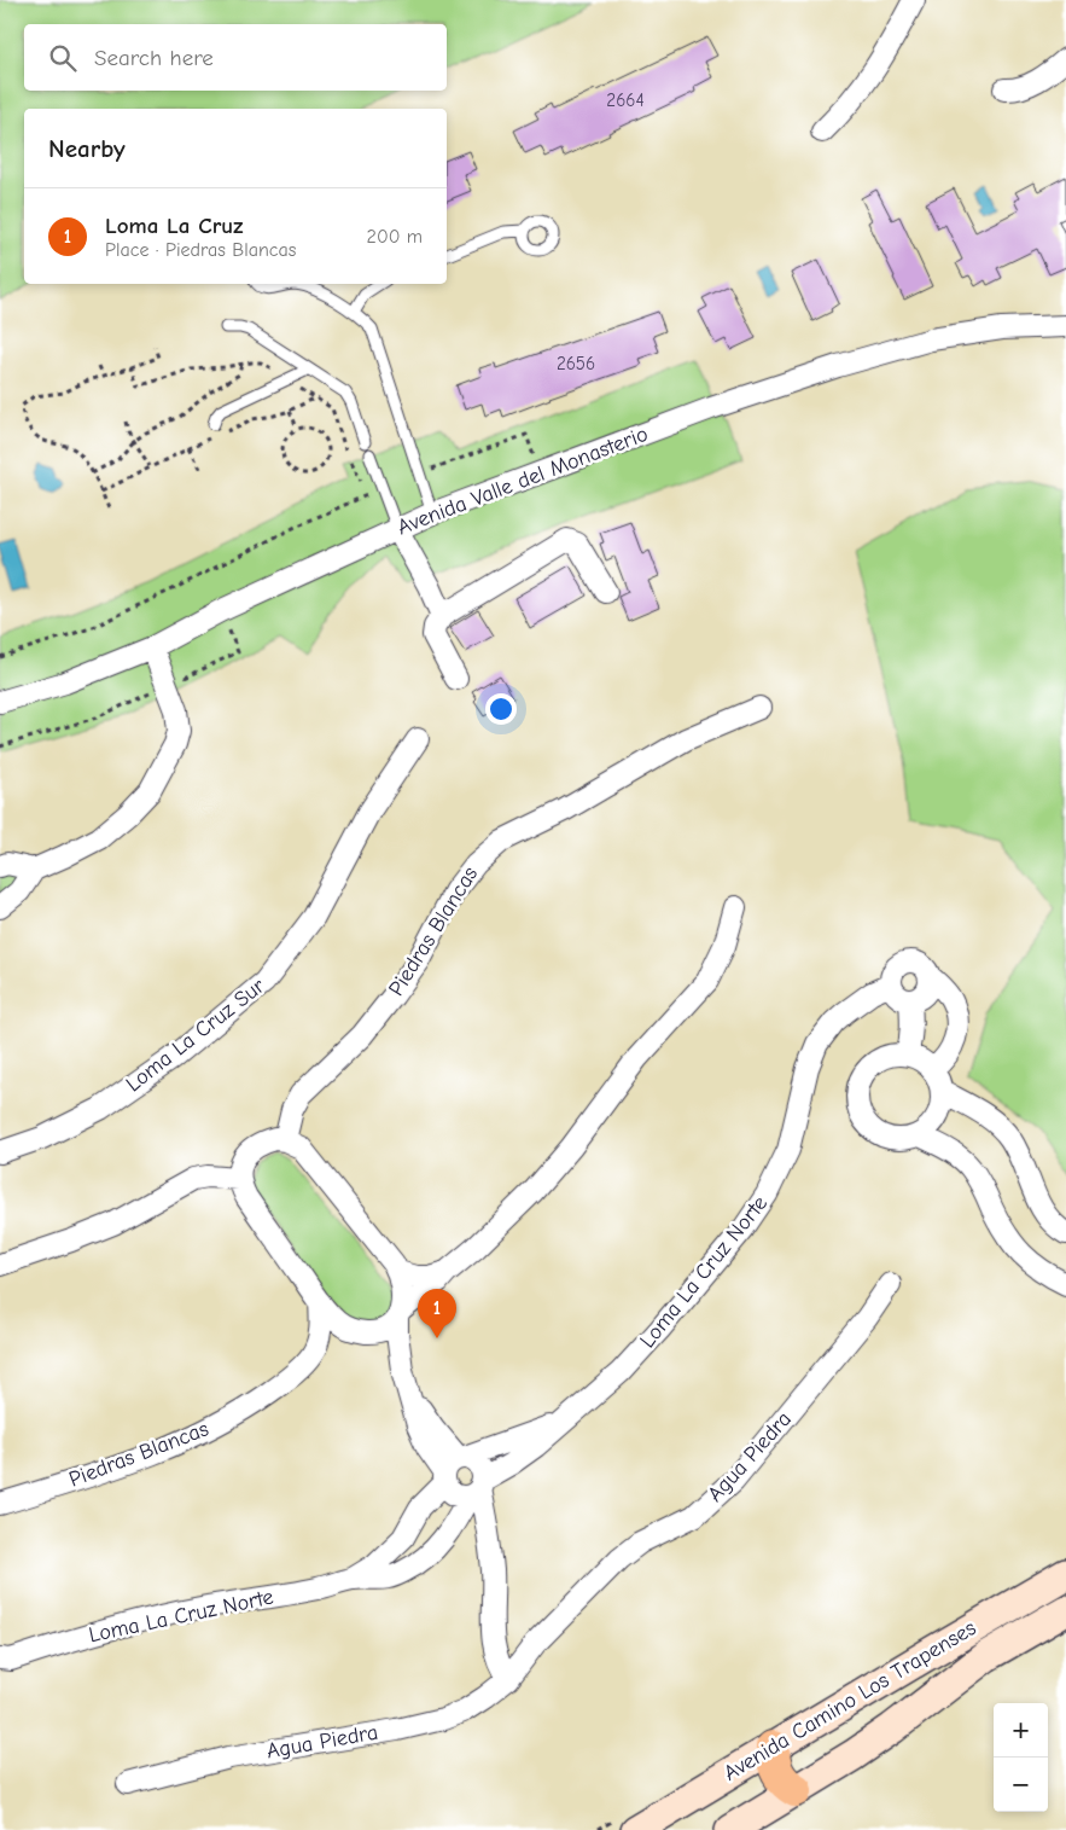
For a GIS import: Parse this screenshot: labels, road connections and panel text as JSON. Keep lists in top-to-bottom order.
{
  "streets": {
    "main road": ["Avenida Camino Los Trapenses"],
    "street": [
      "Avenida Valle del Monasterio",
      "Piedras Blancas",
      "Loma La Cruz Sur",
      "Loma La Cruz Norte",
      "Agua Piedra"
    ]
  },
  "house_numbers": ["2664", "2656"],
  "page": {
    "search": "Search here",
    "heading": "Nearby",
    "list": [
      {
        "mark": "1",
        "name": "Loma La Cruz",
        "note": "Place · Piedras Blancas",
        "value": "200 m"
      }
    ],
    "pins": "1",
    "map_buttons": ["+", "−"]
  }
}
